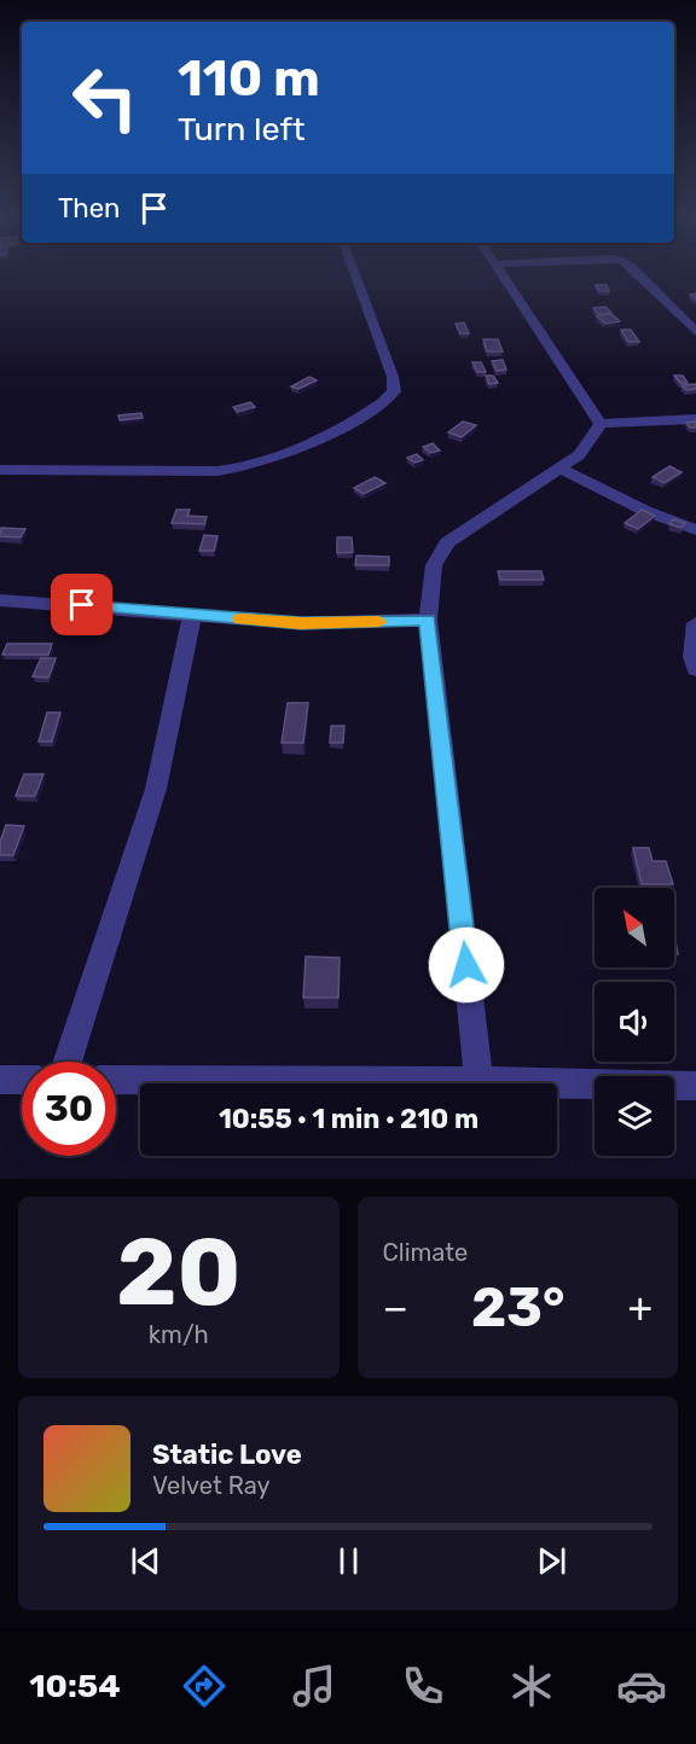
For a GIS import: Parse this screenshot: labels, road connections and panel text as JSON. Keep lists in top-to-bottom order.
{
  "north": "top left",
  "page": {
    "turn": ["110 m", "Turn left"],
    "then": "Then",
    "limit": "30",
    "trip": "10:55 · 1 min · 210 m",
    "tile": [
      ["20", "km/h"],
      "Climate"
    ],
    "heat": ["−", "23°", "+"],
    "song": ["Static Love", "Velvet Ray"],
    "tabs": "10:54"
  }
}
